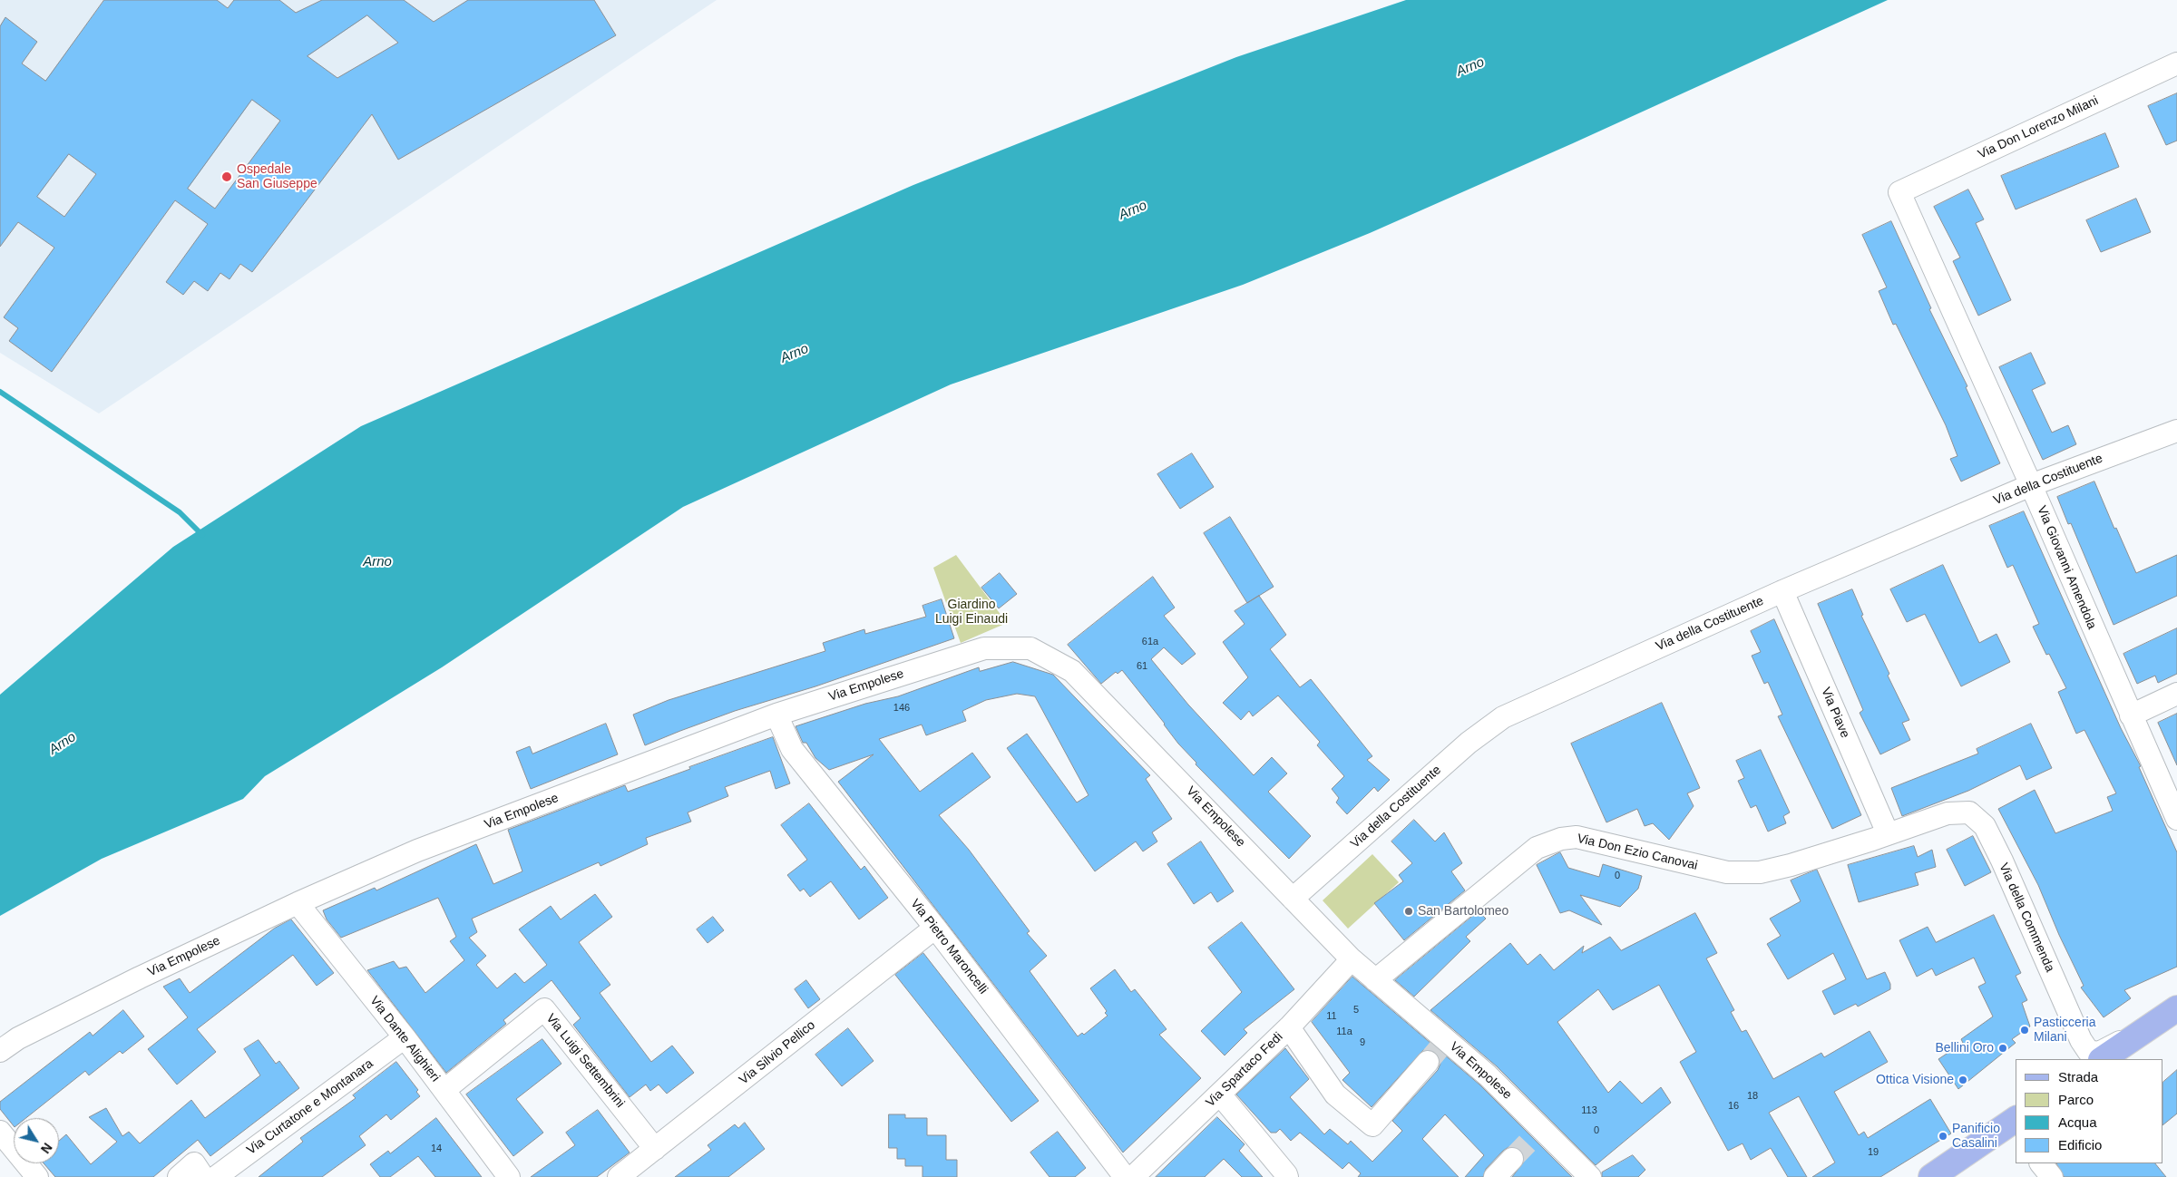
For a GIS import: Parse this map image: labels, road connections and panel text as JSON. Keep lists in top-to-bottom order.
{
  "streets": {
    "street": [
      "Via Don Lorenzo Milani",
      "Via della Costituente",
      "Via Giovanni Amendola",
      "Via Empolese",
      "Via Piave",
      "Via Don Ezio Canovai",
      "Via della Commenda",
      "Via Pietro Maroncelli",
      "Via Dante Alighieri",
      "Via Silvio Pellico",
      "Via Luigi Settembrini",
      "Via Spartaco Fedi",
      "Via Curtatone e Montanara"
    ]
  },
  "crossings": [
    ["Via Don Lorenzo Milani", "Via Giovanni Amendola"],
    ["Via della Costituente", "Via Giovanni Amendola"],
    ["Via della Costituente", "Via Empolese"],
    ["Via della Costituente", "Via Piave"],
    ["Via Empolese", "Via Don Ezio Canovai"],
    ["Via Empolese", "Via Pietro Maroncelli"],
    ["Via Empolese", "Via Dante Alighieri"],
    ["Via Empolese", "Via Spartaco Fedi"],
    ["Via Piave", "Via Don Ezio Canovai"],
    ["Via Piave", "Via della Commenda"],
    ["Via Don Ezio Canovai", "Via della Commenda"],
    ["Via Pietro Maroncelli", "Via Silvio Pellico"],
    ["Via Dante Alighieri", "Via Luigi Settembrini"],
    ["Via Dante Alighieri", "Via Curtatone e Montanara"],
    ["Via Silvio Pellico", "Via Luigi Settembrini"]
  ],
  "water": ["Arno"],
  "parks": ["Giardino Luigi Einaudi"],
  "places": [
    "Ospedale San Giuseppe",
    "San Bartolomeo",
    "Pasticceria Milani",
    "Bellini Oro",
    "Ottica Visione",
    "Panificio Casalini"
  ],
  "house_numbers": [
    "61a",
    "61",
    "146",
    "0",
    "5",
    "11",
    "11a",
    "9",
    "18",
    "16",
    "113",
    "0",
    "14",
    "19"
  ],
  "legend": [
    "Strada",
    "Parco",
    "Acqua",
    "Edificio"
  ],
  "north": "bottom right"
}
